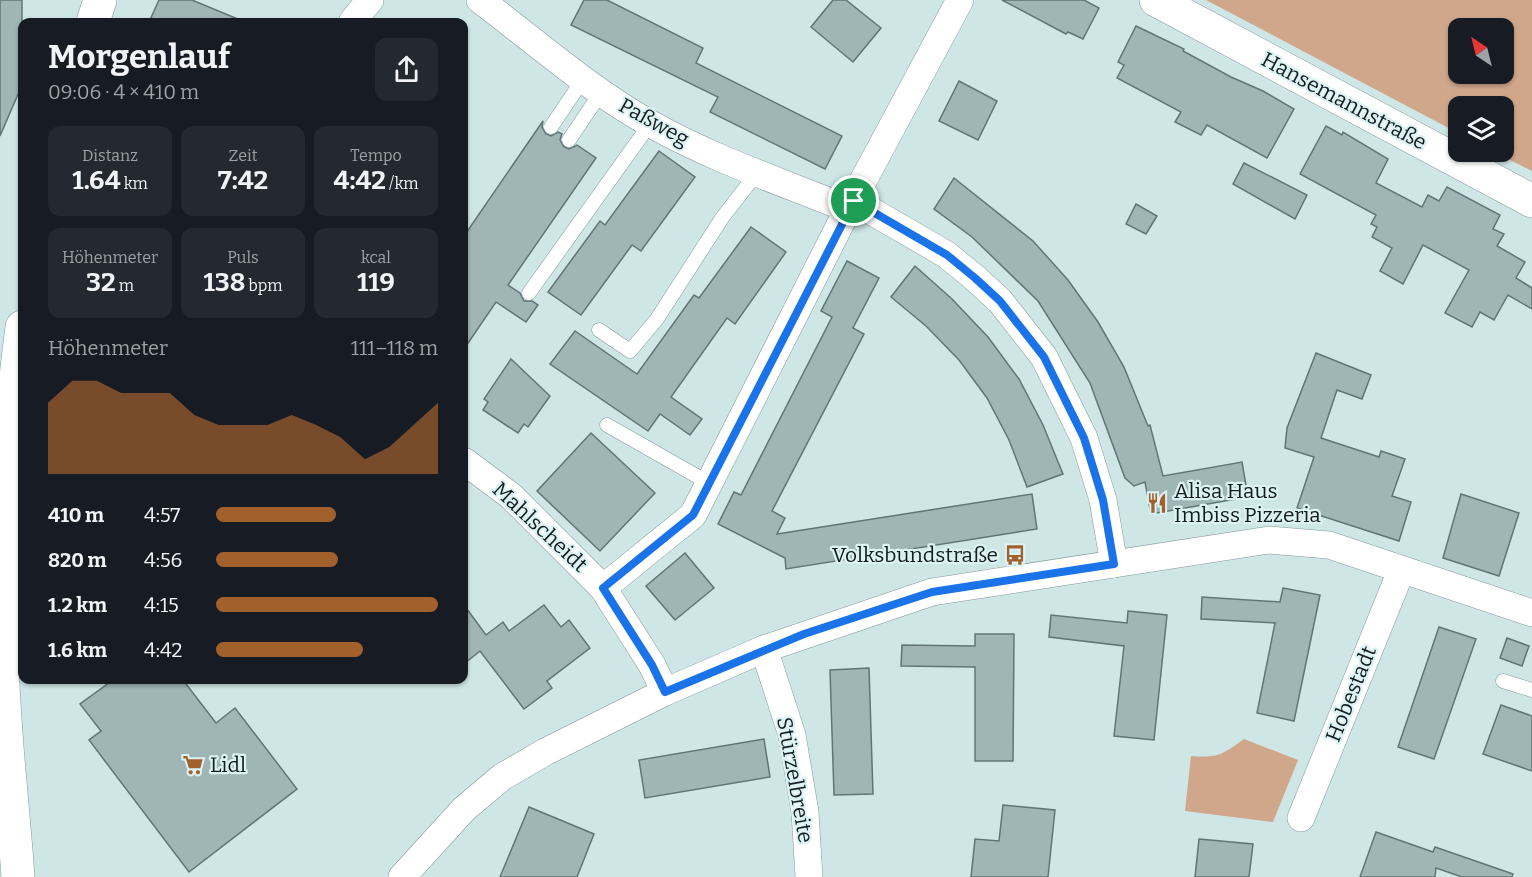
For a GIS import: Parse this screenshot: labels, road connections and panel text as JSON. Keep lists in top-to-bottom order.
{
  "streets": {
    "main road": ["Hansemannstraße"],
    "street": [
      "Paßweg",
      "Mahlscheidt",
      "Hobestadt",
      "Stürzelbreite"
    ]
  },
  "places": {
    "restaurant": ["Alisa Haus Imbiss Pizzeria"],
    "bus stop": ["Volksbundstraße"],
    "supermarket": ["Lidl"]
  },
  "north": "top left",
  "page": {
    "heading": ["Morgenlauf", "09:06 · 4 × 410 m"],
    "stats": [
      ["Distanz", "1.64 km"],
      ["Zeit", "7:42"],
      ["Tempo", "4:42 /km"],
      ["Höhenmeter", "32 m"],
      ["Puls", "138 bpm"],
      ["kcal", "119"]
    ],
    "chart": ["Höhenmeter", "111–118 m"],
    "list": [
      {
        "name": "410 m",
        "note": "4:57"
      },
      {
        "name": "820 m",
        "note": "4:56"
      },
      {
        "name": "1.2 km",
        "note": "4:15"
      },
      {
        "name": "1.6 km",
        "note": "4:42"
      }
    ]
  }
}
